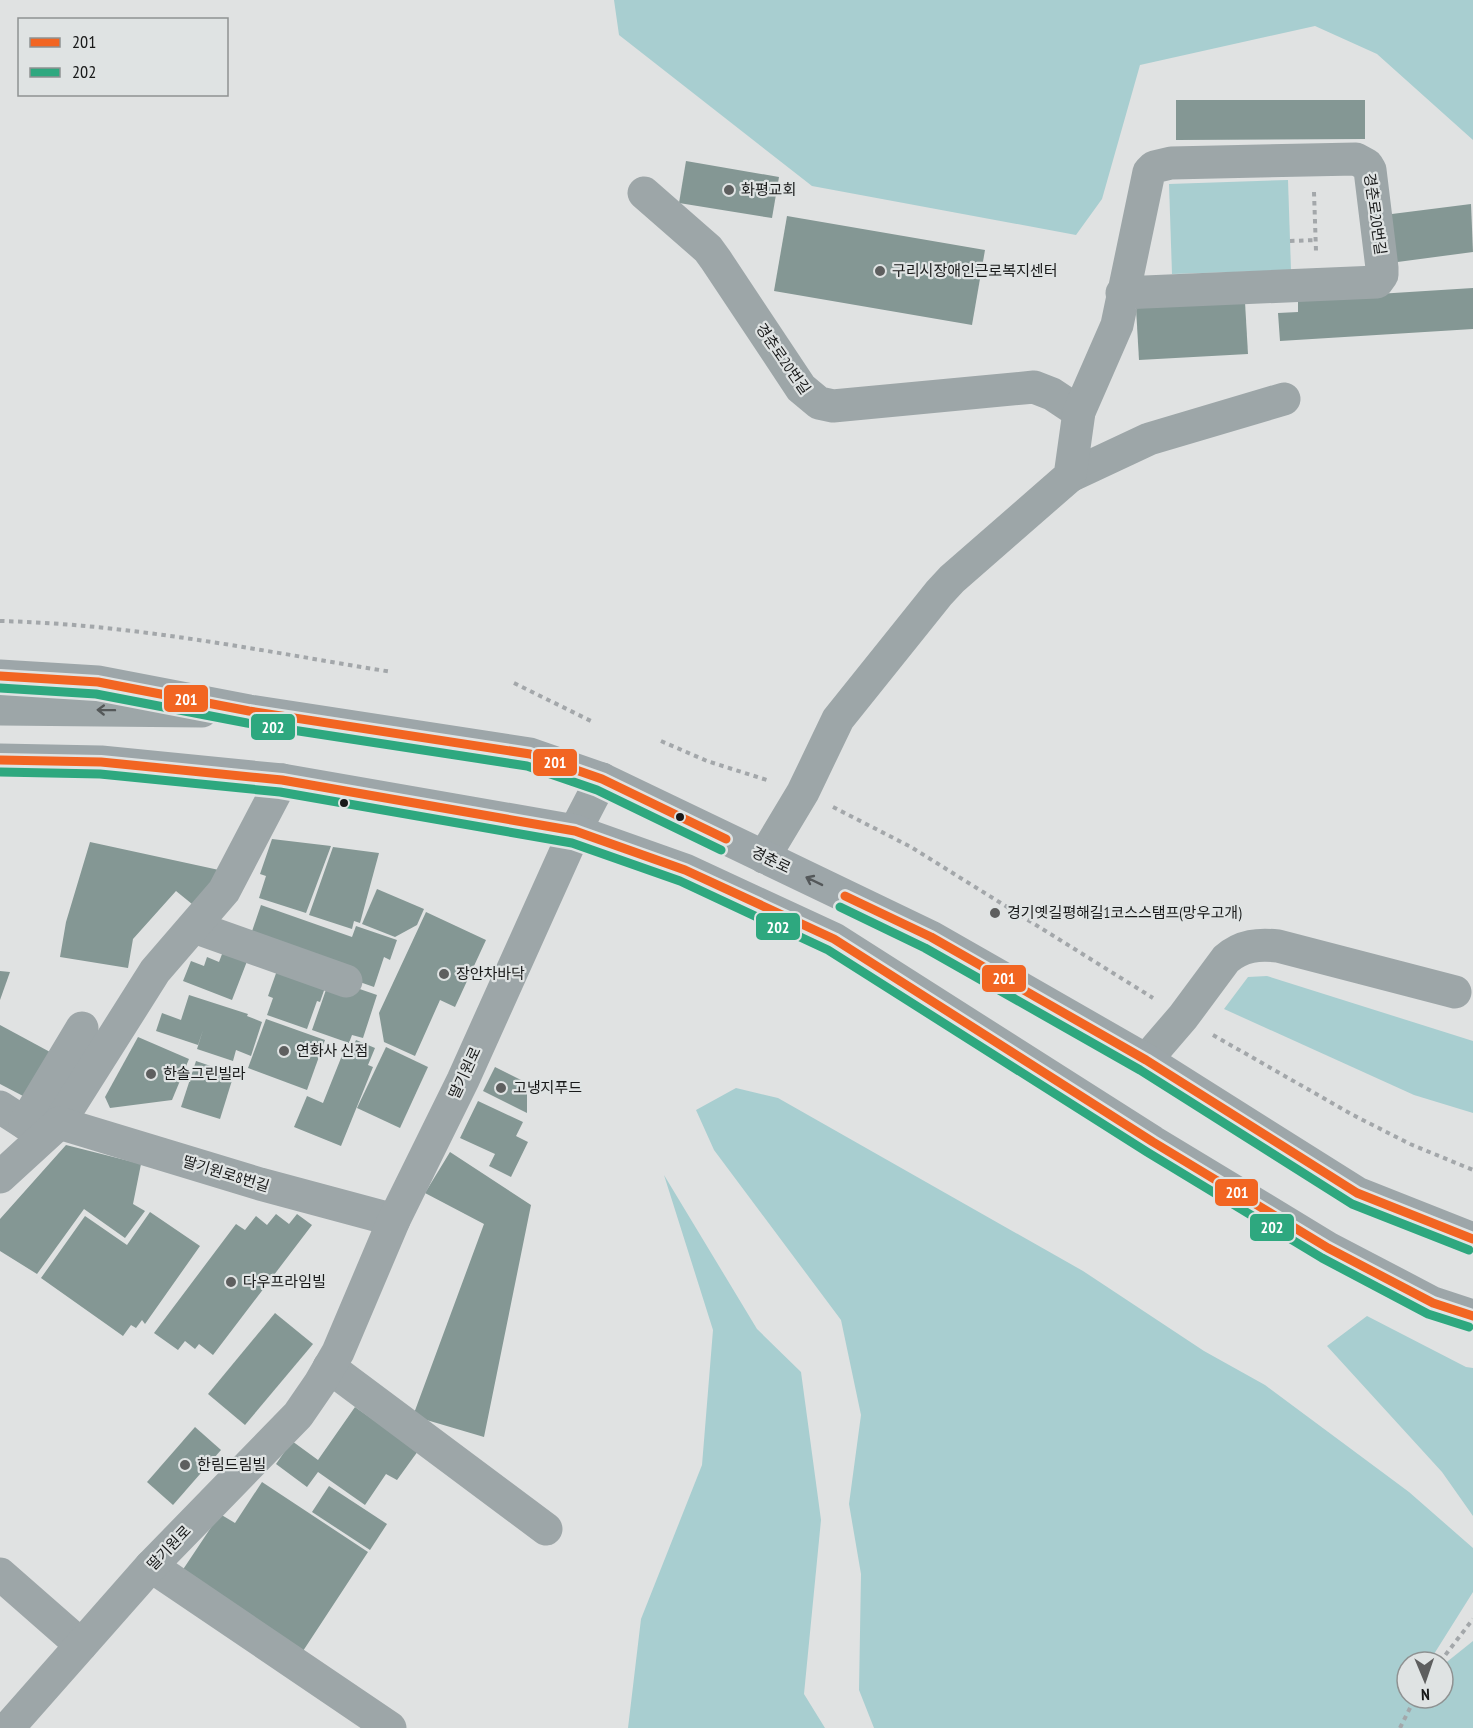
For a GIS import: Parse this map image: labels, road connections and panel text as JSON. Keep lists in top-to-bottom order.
{
  "streets": {
    "main road": ["경춘로"],
    "street": ["경춘로20번길", "딸기원로", "딸기원로8번길"]
  },
  "crossings": [
    ["경춘로", "딸기원로"],
    ["딸기원로", "딸기원로8번길"]
  ],
  "places": [
    "화평교회",
    "구리시장애인근로복지센터",
    "경기옛길평해길1코스스탬프(망우고개)",
    "장안차바닥",
    "연화사 신점",
    "한솔그린빌라",
    "고냉지푸드",
    "다우프라임빌",
    "한림드림빌"
  ],
  "lines": ["transit line 201", "transit line 202"],
  "legend": ["201", "202"],
  "north": "bottom"
}
